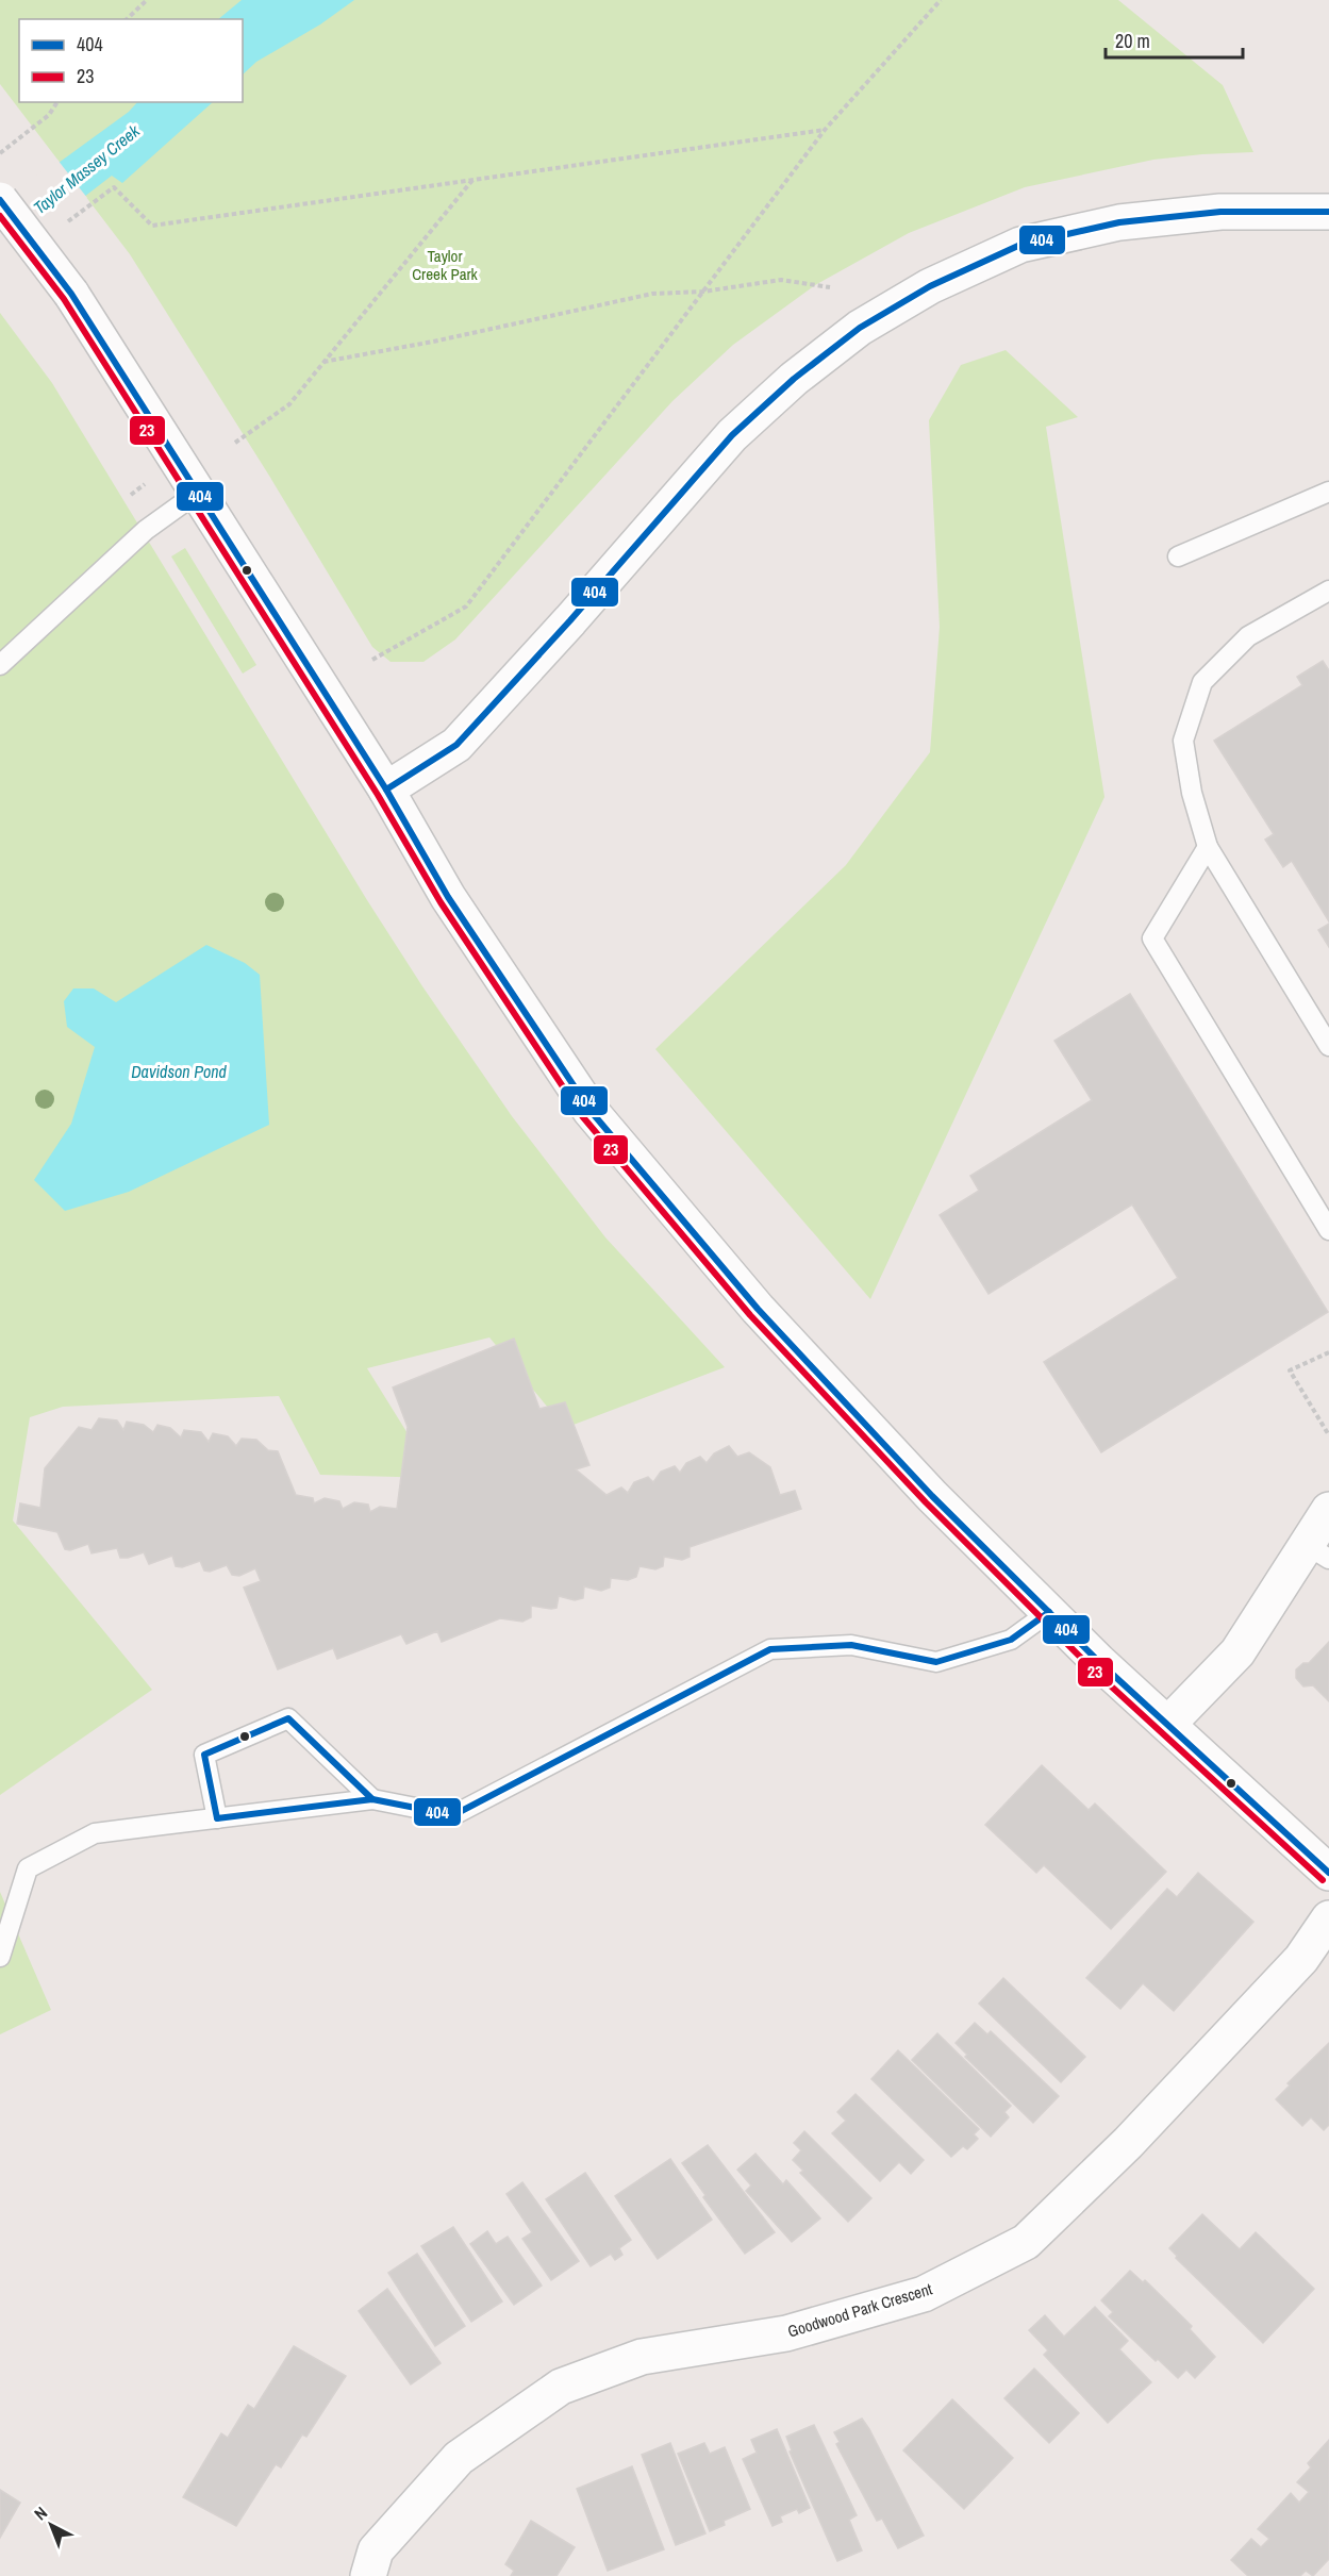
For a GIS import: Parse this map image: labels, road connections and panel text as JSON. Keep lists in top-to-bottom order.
{
  "streets": {
    "street": ["Goodwood Park Crescent"]
  },
  "water": ["Taylor Massey Creek", "Davidson Pond"],
  "parks": ["Taylor Creek Park"],
  "lines": ["transit line 404", "transit line 23"],
  "legend": ["404", "23"],
  "scale_bar": "20 m",
  "north": "top left"
}
